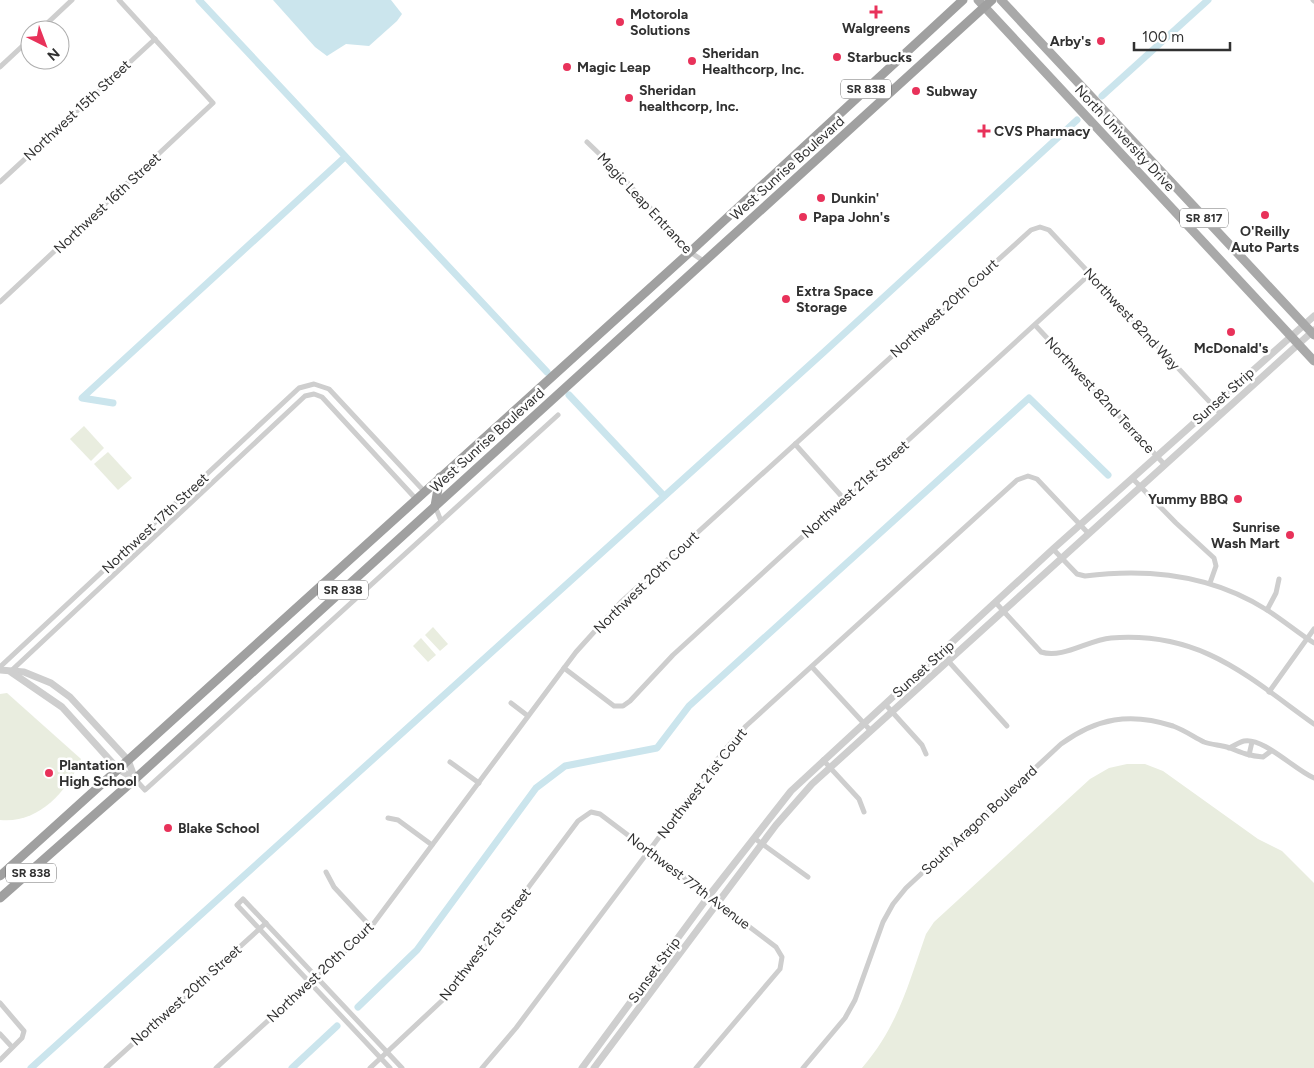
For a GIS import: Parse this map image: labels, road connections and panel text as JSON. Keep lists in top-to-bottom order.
{
  "streets": {
    "highway": ["SR 838", "West Sunrise Boulevard"],
    "main road": ["North University Drive", "SR 817"],
    "street": [
      "Northwest 15th Street",
      "Northwest 16th Street",
      "Magic Leap Entrance",
      "Northwest 20th Court",
      "Northwest 82nd Way",
      "Northwest 82nd Terrace",
      "Sunset Strip",
      "Northwest 21st Street",
      "Northwest 17th Street",
      "Northwest 21st Court",
      "South Aragon Boulevard",
      "Northwest 77th Avenue",
      "Northwest 20th Street"
    ]
  },
  "crossings": [
    ["Northwest 15th Street", "Northwest 16th Street"],
    ["North University Drive", "West Sunrise Boulevard"],
    ["North University Drive", "Sunset Strip"],
    ["West Sunrise Boulevard", "Magic Leap Entrance"],
    ["West Sunrise Boulevard", "Northwest 17th Street"],
    ["Northwest 20th Court", "Northwest 82nd Way"],
    ["Northwest 20th Court", "Northwest 21st Street"],
    ["Northwest 82nd Way", "Sunset Strip"],
    ["Northwest 82nd Way", "Northwest 21st Street"],
    ["Northwest 82nd Terrace", "Sunset Strip"],
    ["Northwest 82nd Terrace", "Northwest 21st Street"],
    ["Sunset Strip", "Northwest 21st Court"],
    ["Sunset Strip", "Northwest 77th Avenue"],
    ["Northwest 21st Street", "Northwest 77th Avenue"],
    ["Northwest 21st Court", "Northwest 77th Avenue"]
  ],
  "places": {
    "health": ["Walgreens", "CVS Pharmacy"],
    "other": [
      "Motorola Solutions",
      "Arby's",
      "Starbucks",
      "Sheridan Healthcorp, Inc.",
      "Magic Leap",
      "Subway",
      "Sheridan healthcorp, Inc.",
      "Dunkin'",
      "O'Reilly Auto Parts",
      "Papa John's",
      "Extra Space Storage",
      "McDonald's",
      "Yummy BBQ",
      "Sunrise Wash Mart",
      "Plantation High School",
      "Blake School"
    ]
  },
  "scale_bar": "100 m",
  "north": "bottom right"
}
